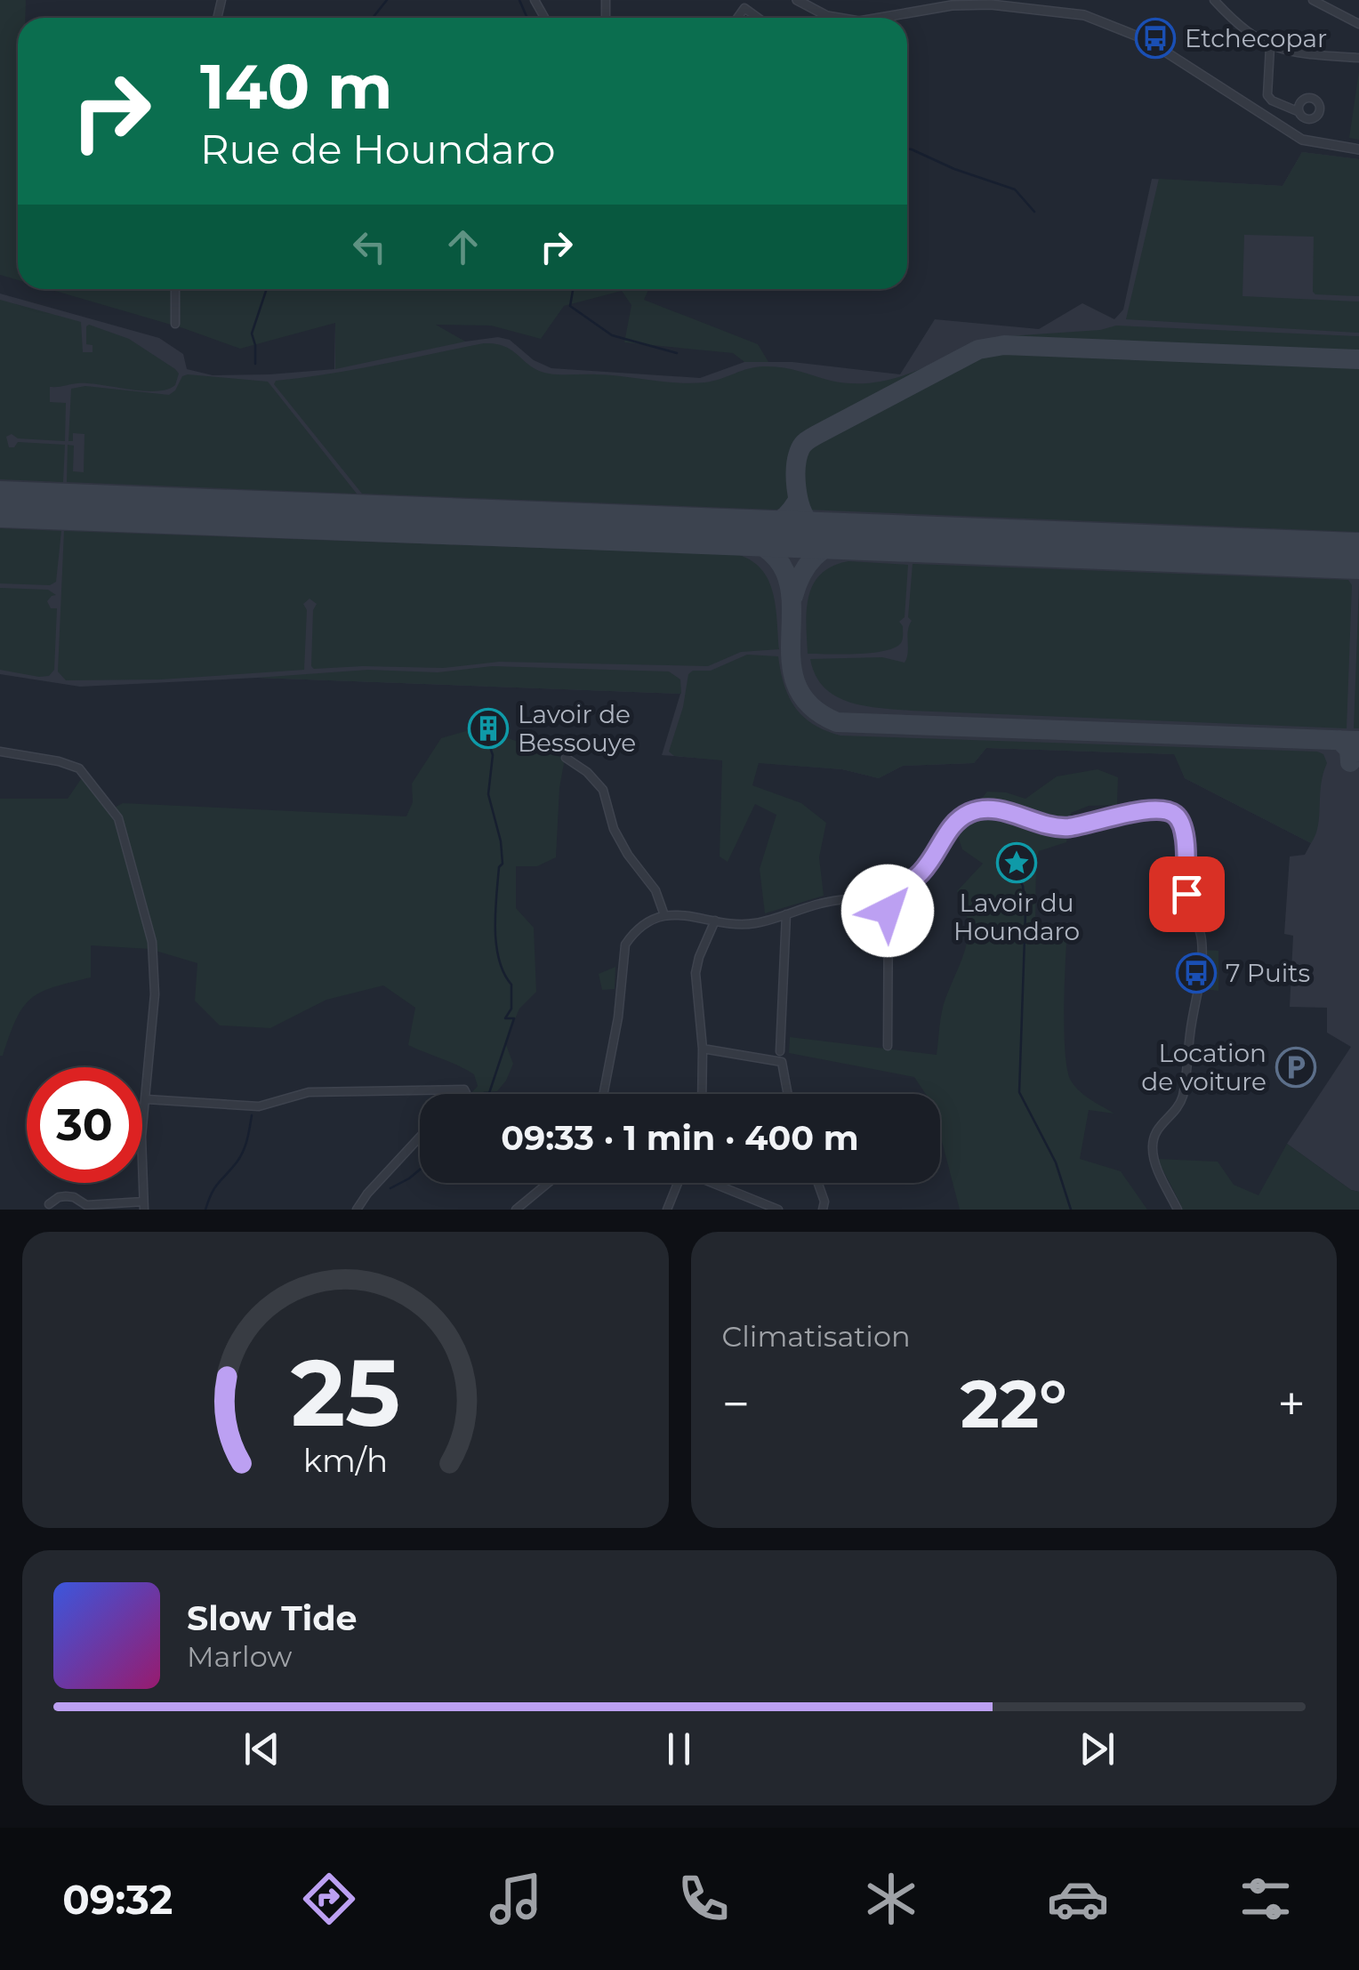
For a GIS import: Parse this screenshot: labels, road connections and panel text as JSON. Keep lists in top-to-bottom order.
{
  "places": {
    "bus stop": ["Etchecopar", "7 Puits"],
    "building": ["Lavoir de Bessouye"],
    "place": ["Lavoir du Houndaro"],
    "parking": ["Location de voiture"]
  },
  "page": {
    "turn": ["140 m", "Rue de Houndaro"],
    "limit": "30",
    "trip": "09:33 · 1 min · 400 m",
    "tile": "Climatisation",
    "heat": ["−", "22°", "+"],
    "song": ["Slow Tide", "Marlow"],
    "tabs": "09:32",
    "gauge": ["25", "km/h"]
  }
}
